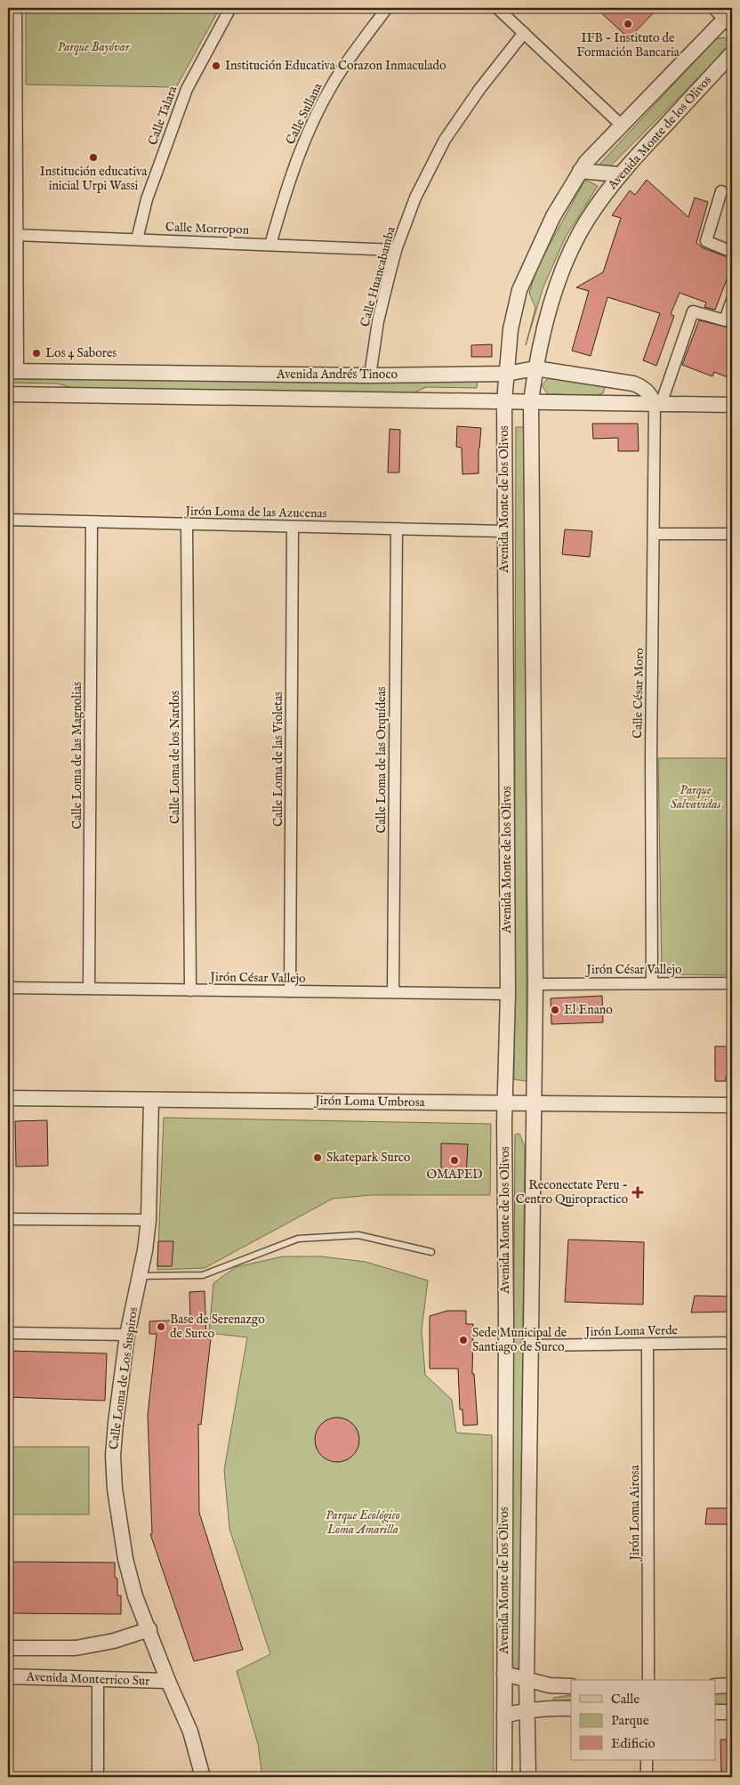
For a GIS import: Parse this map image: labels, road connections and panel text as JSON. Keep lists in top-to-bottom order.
{
  "streets": {
    "street": [
      "Calle Sullana",
      "Calle Talara",
      "Avenida Monte de los Olivos",
      "Calle Morropon",
      "Calle Huancabamba",
      "Avenida Andrés Tinoco",
      "Jirón Loma de las Azucenas",
      "Calle César Moro",
      "Calle Loma de las Magnolias",
      "Calle Loma de los Nardos",
      "Calle Loma de las Violetas",
      "Calle Loma de las Orquídeas",
      "Jirón César Vallejo",
      "Jirón Loma Umbrosa",
      "Jirón Loma Verde",
      "Calle Loma de Los Suspiros",
      "Jirón Loma Airosa",
      "Avenida Monterrico Sur"
    ]
  },
  "crossings": [
    ["Calle Sullana", "Calle Morropon"],
    ["Calle Talara", "Calle Morropon"],
    ["Avenida Monte de los Olivos", "Avenida Andrés Tinoco"],
    ["Avenida Monte de los Olivos", "Jirón Loma de las Azucenas"],
    ["Avenida Monte de los Olivos", "Jirón César Vallejo"],
    ["Avenida Monte de los Olivos", "Jirón Loma Umbrosa"],
    ["Avenida Monte de los Olivos", "Jirón Loma Verde"],
    ["Calle Morropon", "Calle Huancabamba"],
    ["Calle Huancabamba", "Avenida Andrés Tinoco"],
    ["Avenida Andrés Tinoco", "Calle César Moro"],
    ["Jirón Loma de las Azucenas", "Calle Loma de las Magnolias"],
    ["Jirón Loma de las Azucenas", "Calle Loma de los Nardos"],
    ["Jirón Loma de las Azucenas", "Calle Loma de las Violetas"],
    ["Jirón Loma de las Azucenas", "Calle Loma de las Orquídeas"],
    ["Calle César Moro", "Jirón César Vallejo"],
    ["Calle Loma de las Magnolias", "Jirón César Vallejo"],
    ["Calle Loma de los Nardos", "Jirón César Vallejo"],
    ["Calle Loma de las Violetas", "Jirón César Vallejo"],
    ["Calle Loma de las Orquídeas", "Jirón César Vallejo"],
    ["Jirón Loma Umbrosa", "Calle Loma de Los Suspiros"],
    ["Jirón Loma Verde", "Jirón Loma Airosa"],
    ["Calle Loma de Los Suspiros", "Avenida Monterrico Sur"]
  ],
  "parks": ["Parque Bayóvar", "Parque Salvavidas", "Parque Ecológico Loma Amarilla"],
  "places": {
    "other": [
      "IFB - Instituto de Formación Bancaria",
      "Institución Educativa Corazon Inmaculado",
      "Institución educativa inicial Urpi Wassi",
      "Los 4 Sabores",
      "El Enano",
      "Skatepark Surco",
      "OMAPED",
      "Base de Serenazgo de Surco",
      "Sede Municipal de Santiago de Surco"
    ],
    "health": ["Reconectate Peru - Centro Quiropractico"]
  },
  "legend": ["Calle", "Parque", "Edificio"]
}
